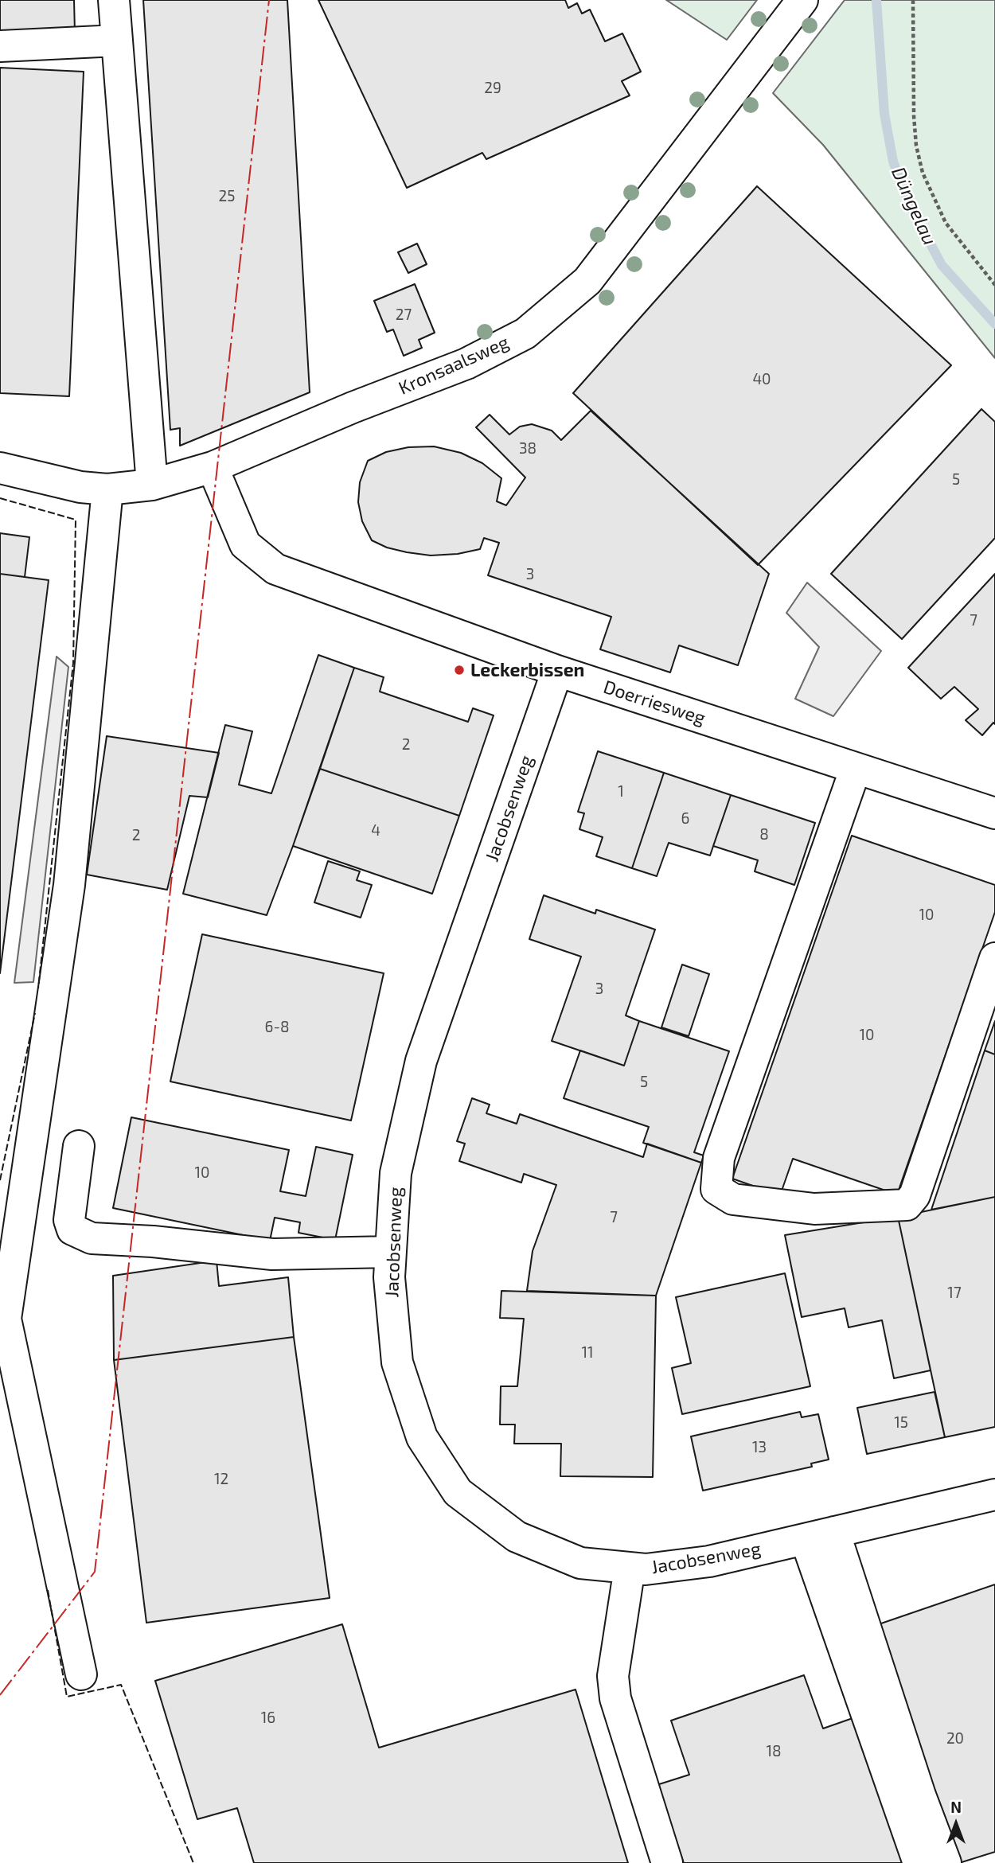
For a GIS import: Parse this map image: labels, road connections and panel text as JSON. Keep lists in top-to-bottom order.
{
  "streets": {
    "street": ["Kronsaalsweg", "Doerriesweg", "Jacobsenweg"]
  },
  "crossings": [
    ["Kronsaalsweg", "Doerriesweg"],
    ["Doerriesweg", "Jacobsenweg"]
  ],
  "water": ["Düngelau"],
  "places": ["Leckerbissen"],
  "house_numbers": [
    "29",
    "25",
    "27",
    "40",
    "38",
    "5",
    "3",
    "7",
    "2",
    "1",
    "6",
    "4",
    "8",
    "2",
    "10",
    "3",
    "6-8",
    "10",
    "5",
    "10",
    "7",
    "17",
    "11",
    "15",
    "13",
    "12",
    "16",
    "20",
    "18"
  ],
  "north": "top"
}
